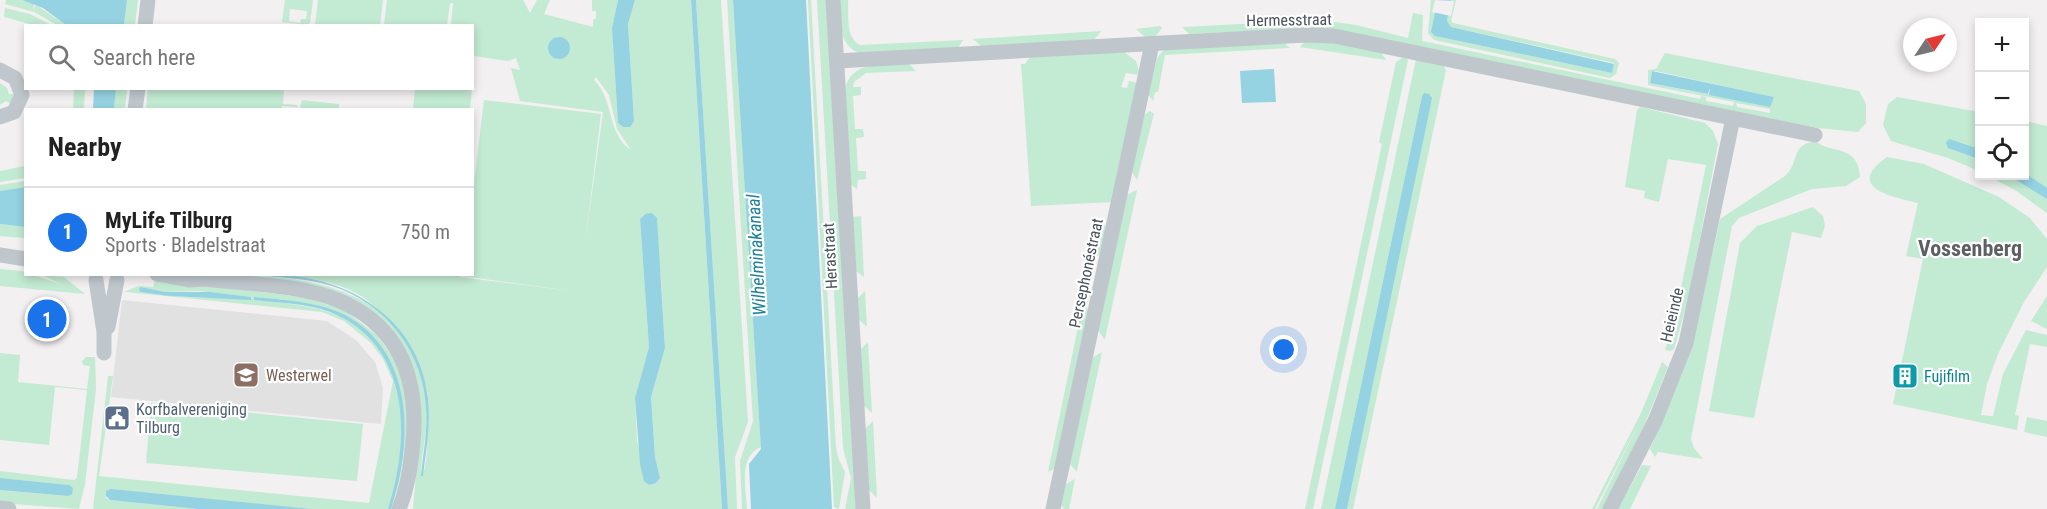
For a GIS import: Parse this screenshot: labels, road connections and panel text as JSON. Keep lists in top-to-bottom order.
{
  "streets": {
    "street": [
      "Hermesstraat",
      "Herastraat",
      "Persephonéstraat",
      "Heieinde"
    ]
  },
  "crossings": [
    ["Hermesstraat", "Herastraat"],
    ["Hermesstraat", "Persephonéstraat"],
    ["Hermesstraat", "Heieinde"]
  ],
  "districts": ["Vossenberg"],
  "water": ["Wilhelminakanaal"],
  "places": {
    "school or university": ["Westerwel"],
    "building": ["Fujifilm"],
    "public building": ["Korfbalvereniging Tilburg"]
  },
  "north": "top right",
  "page": {
    "map_buttons": ["+", "−"],
    "search": "Search here",
    "heading": "Nearby",
    "list": [
      {
        "mark": "1",
        "name": "MyLife Tilburg",
        "note": "Sports · Bladelstraat",
        "value": "750 m"
      }
    ],
    "pins": "1"
  }
}
